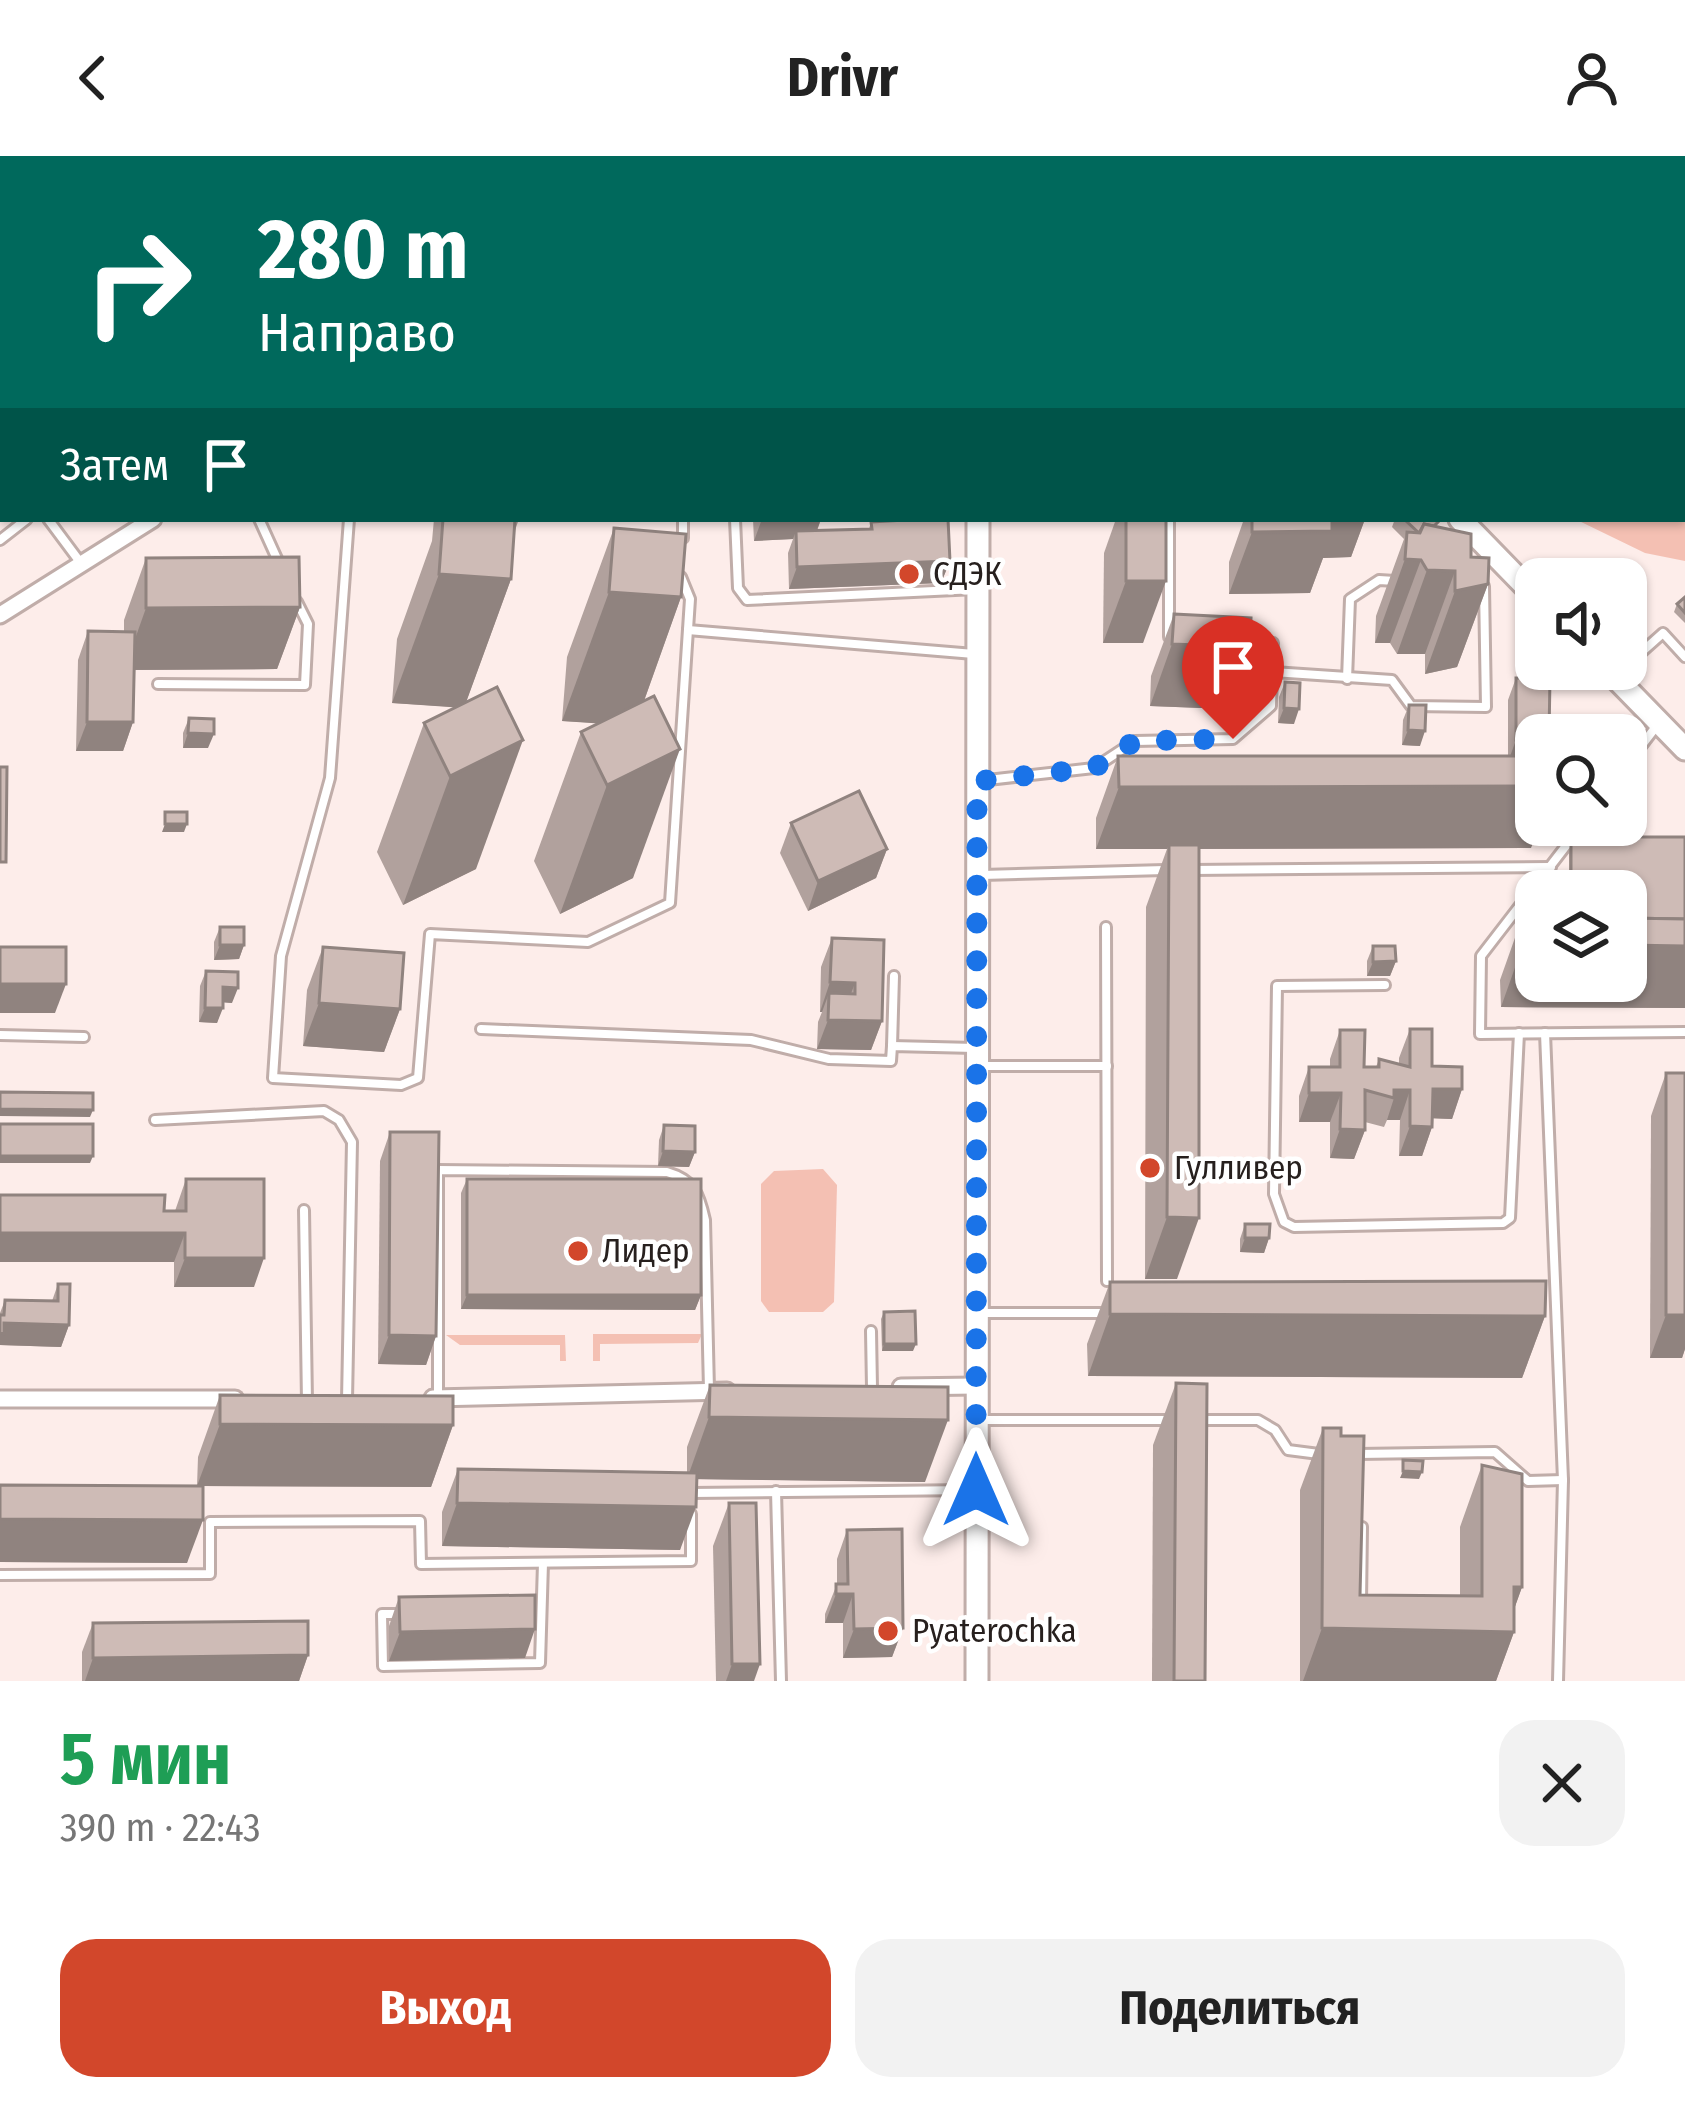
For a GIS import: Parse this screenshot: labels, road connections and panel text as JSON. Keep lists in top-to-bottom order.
{
  "places": [
    "СДЭК",
    "Гулливер",
    "Лидер",
    "Pyaterochka"
  ],
  "page": {
    "header": "Drivr",
    "turn": ["280 m", "Направо"],
    "then": "Затем",
    "heading": ["5 мин", "390 m · 22:43"],
    "buttons": ["Выход", "Поделиться"]
  }
}
